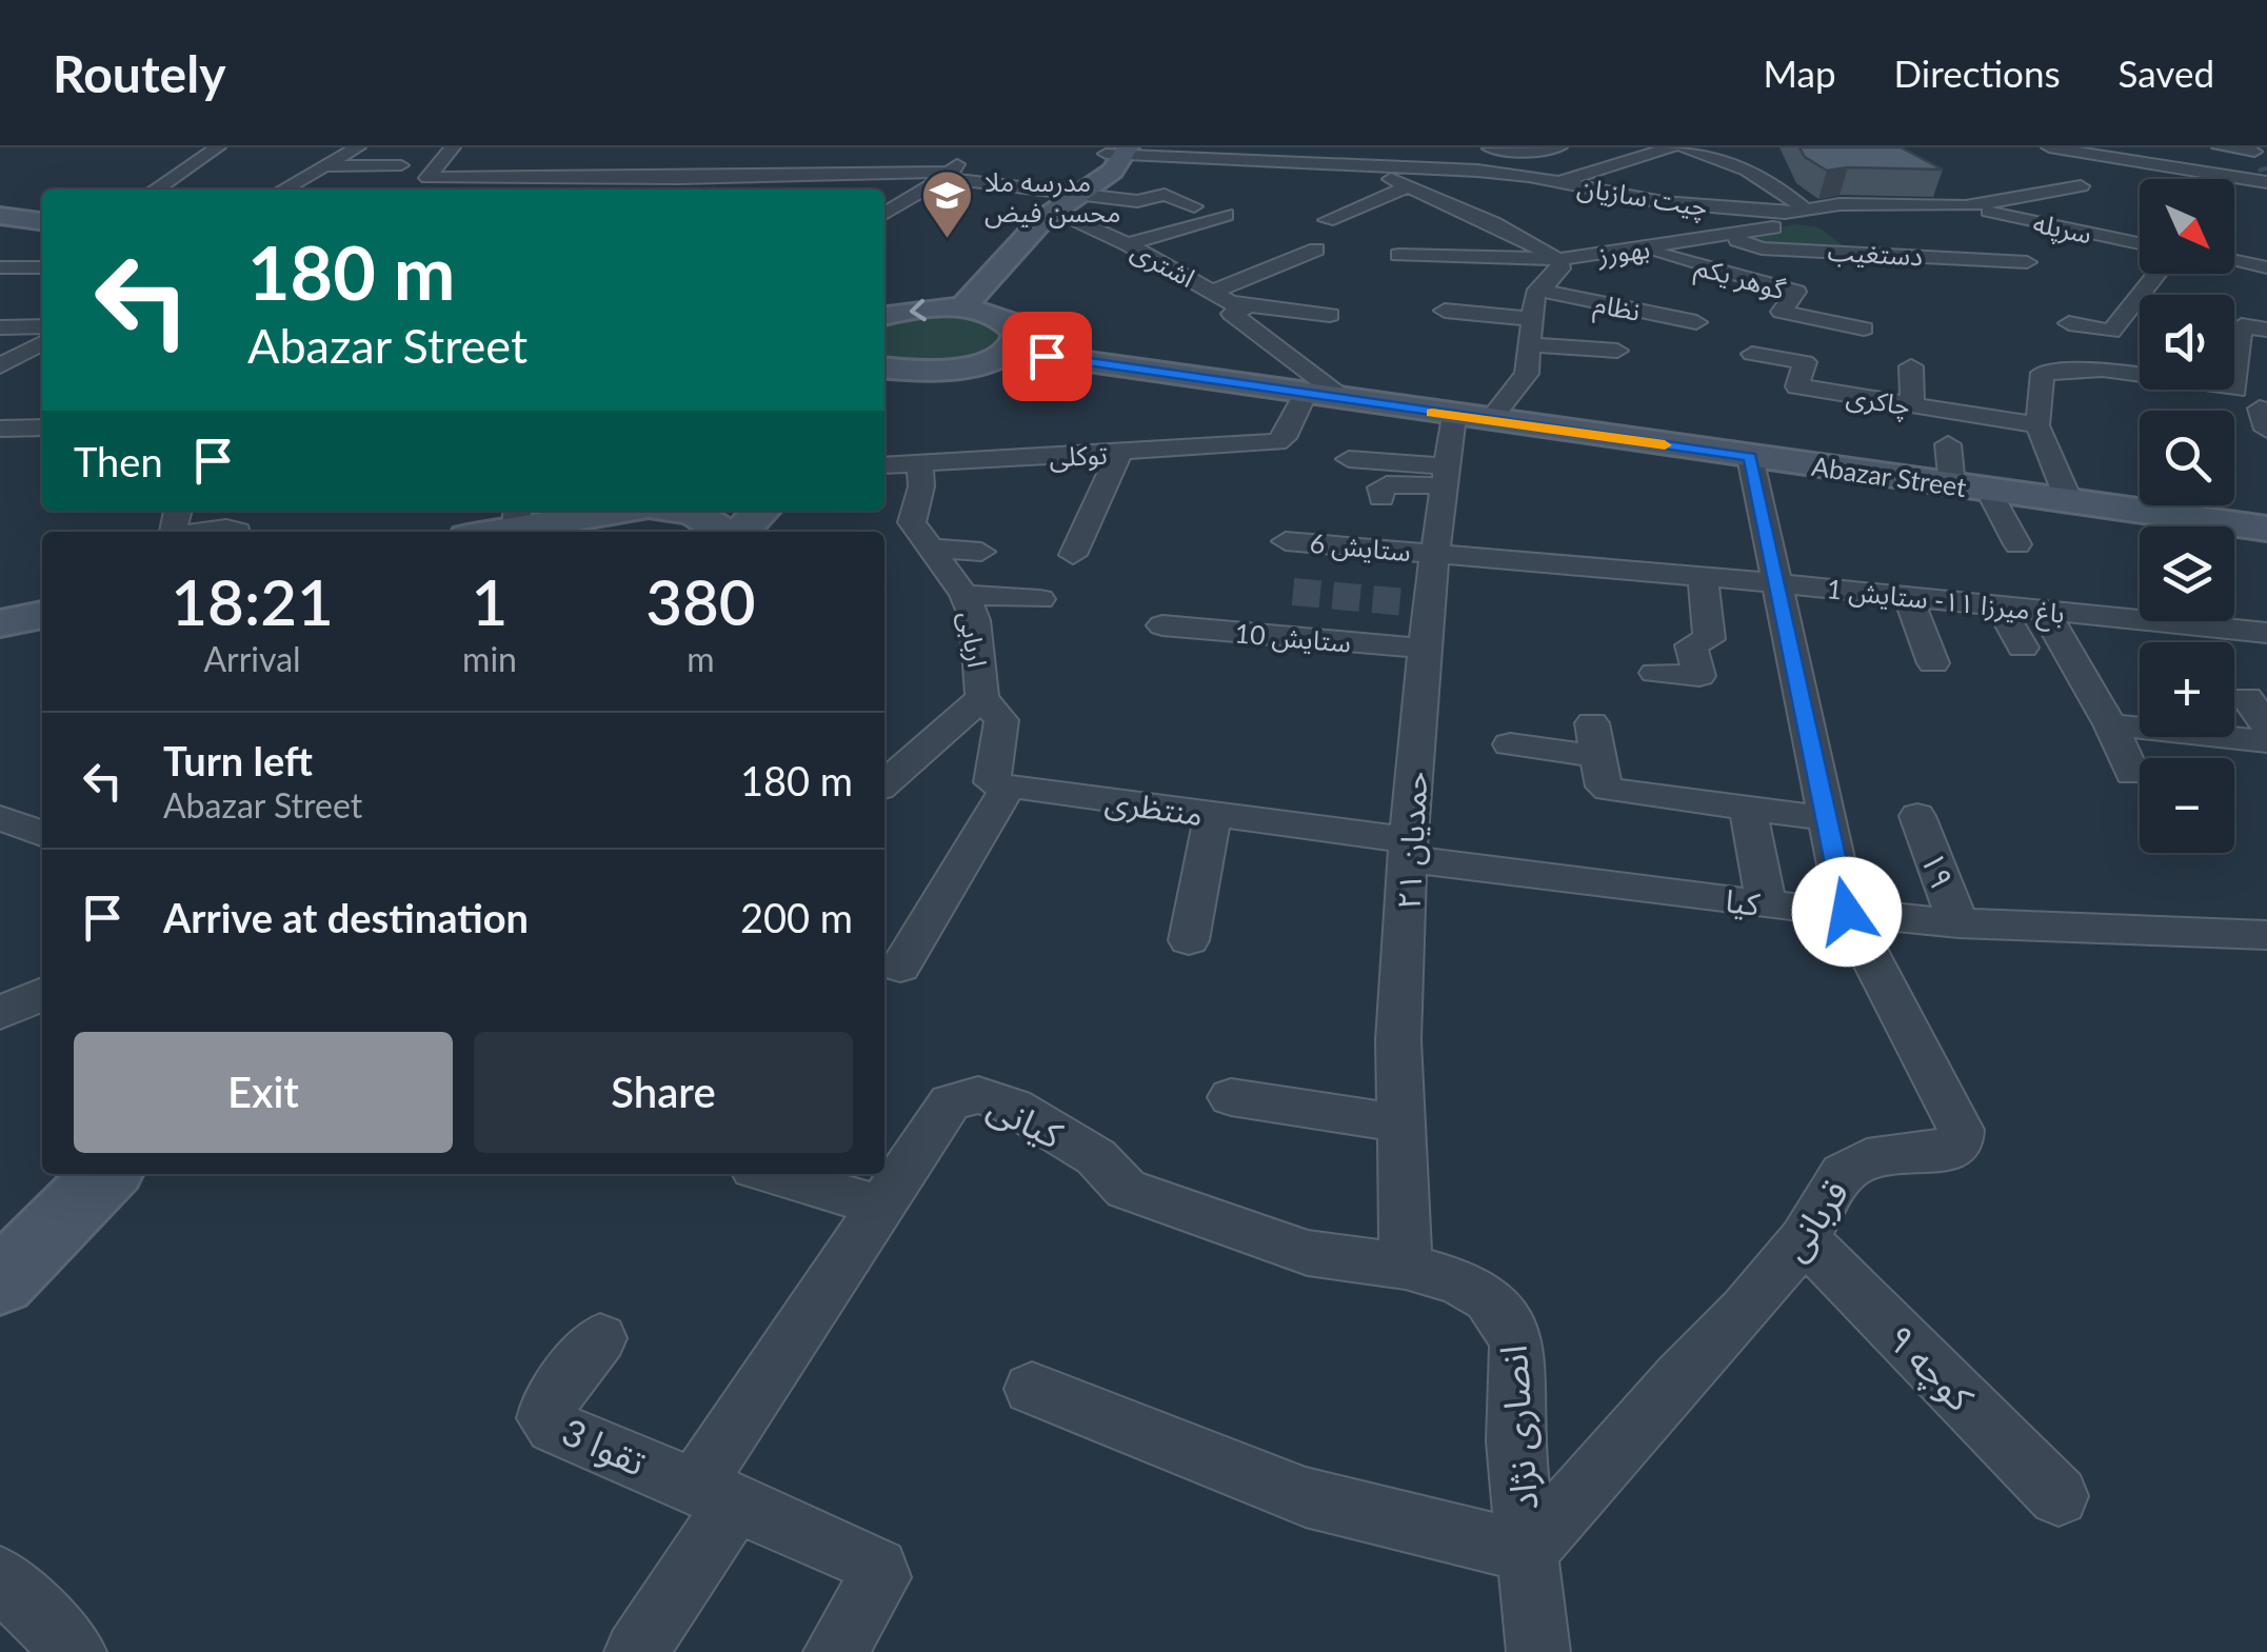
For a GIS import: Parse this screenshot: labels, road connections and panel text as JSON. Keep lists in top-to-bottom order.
{
  "streets": {
    "main road": ["Abazar Street"],
    "street": [
      "چیت سازیان",
      "سرپله",
      "بهورز",
      "دستغیب",
      "اشتری",
      "گوهر یکم",
      "نظام",
      "چاکری",
      "توکلی",
      "ستایش 6",
      "باغ میرزا ۱۱- ستایش 1",
      "ستایش 10",
      "اربابی",
      "منتظری",
      "حمدیان ۲۱",
      "۱۹",
      "کیا",
      "کیانی",
      "قربانی",
      "کوچه ۹",
      "انصاری نژاد",
      "تقوا 3"
    ]
  },
  "crossings": [
    ["چیت سازیان", "سرپله"],
    ["چیت سازیان", "بهورز"],
    ["بهورز", "دستغیب"],
    ["بهورز", "گوهر یکم"],
    ["توکلی", "Abazar Street"],
    ["توکلی", "اربابی"],
    ["Abazar Street", "حمدیان ۲۱"],
    ["ستایش 6", "باغ میرزا ۱۱- ستایش 1"],
    ["ستایش 6", "حمدیان ۲۱"],
    ["باغ میرزا ۱۱- ستایش 1", "حمدیان ۲۱"],
    ["ستایش 10", "حمدیان ۲۱"],
    ["منتظری", "حمدیان ۲۱"],
    ["منتظری", "کیا"],
    ["حمدیان ۲۱", "کیا"],
    ["حمدیان ۲۱", "کیانی"],
    ["حمدیان ۲۱", "انصاری نژاد"],
    ["۱۹", "کیا"],
    ["کیا", "قربانی"],
    ["کیانی", "انصاری نژاد"],
    ["کیانی", "تقوا 3"],
    ["قربانی", "کوچه ۹"],
    ["قربانی", "انصاری نژاد"]
  ],
  "places": {
    "school or university": ["مدرسه ملا محسن فیض"]
  },
  "north": "bottom right",
  "page": {
    "header": "Routely",
    "nav": ["Map", "Directions", "Saved"],
    "map_buttons": ["+", "−"],
    "turn": ["180 m", "Abazar Street"],
    "then": "Then",
    "eta": [
      "18:21",
      "Arrival",
      "1",
      "min",
      "380",
      "m"
    ],
    "list": [
      {
        "name": "Turn left",
        "note": "Abazar Street",
        "value": "180 m"
      },
      {
        "name": "Arrive at destination",
        "value": "200 m"
      }
    ],
    "buttons": ["Exit", "Share"]
  }
}
